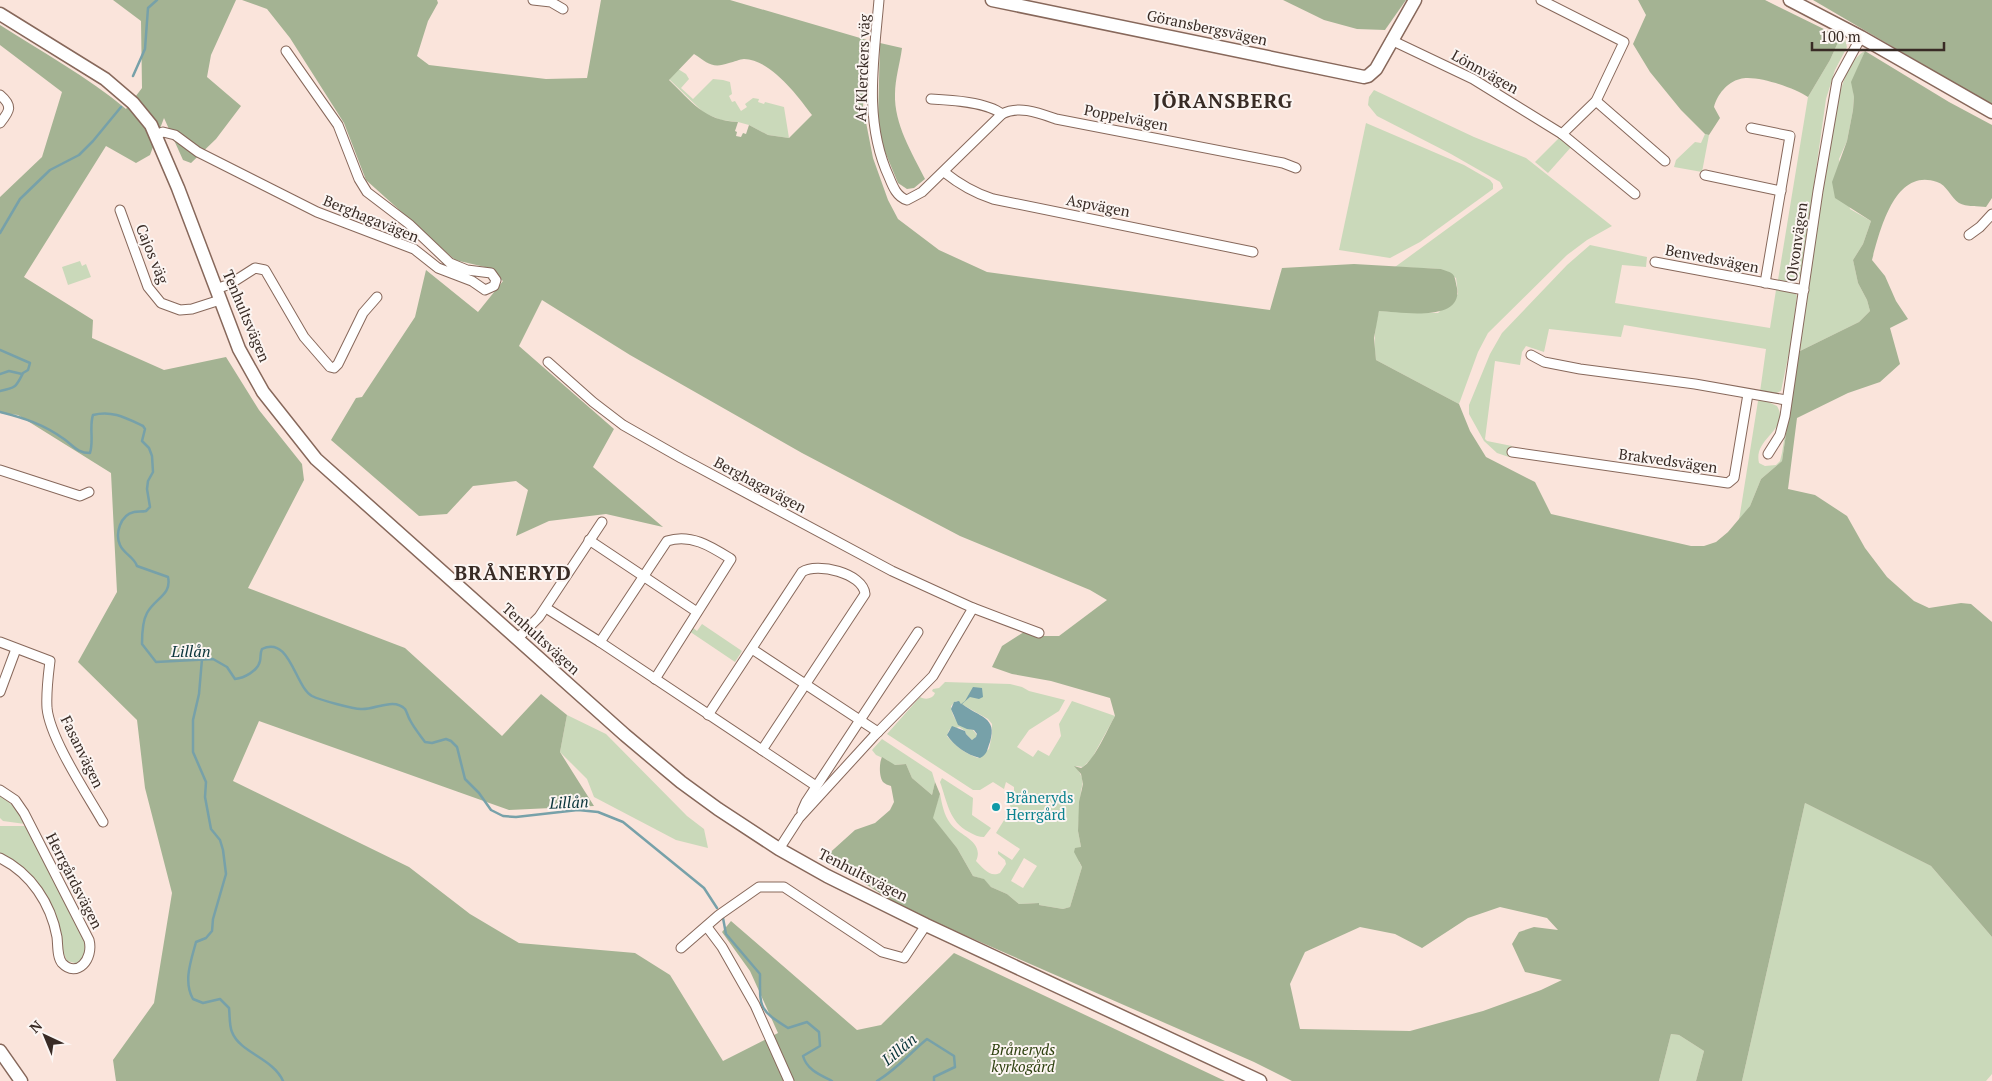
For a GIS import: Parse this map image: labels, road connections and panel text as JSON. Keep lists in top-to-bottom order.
{
  "streets": {
    "street": [
      "Göransbergsvägen",
      "Af Klerckers väg",
      "Lönnvägen",
      "Poppelvägen",
      "Aspvägen",
      "Berghagavägen",
      "Olvonvägen",
      "Cajos väg",
      "Benvedsvägen",
      "Tenhultsvägen",
      "Brakvedsvägen",
      "Fasanvägen",
      "Herrgårdsvägen"
    ]
  },
  "crossings": [
    ["Göransbergsvägen", "Lönnvägen"],
    ["Af Klerckers väg", "Aspvägen"],
    ["Berghagavägen", "Tenhultsvägen"],
    ["Olvonvägen", "Benvedsvägen"],
    ["Cajos väg", "Tenhultsvägen"]
  ],
  "districts": ["JÖRANSBERG", "BRÅNERYD"],
  "water": ["Lillån"],
  "parks": ["Bråneryds kyrkogård"],
  "places": ["Bråneryds Herrgård"],
  "scale_bar": "100 m",
  "north": "top left"
}
